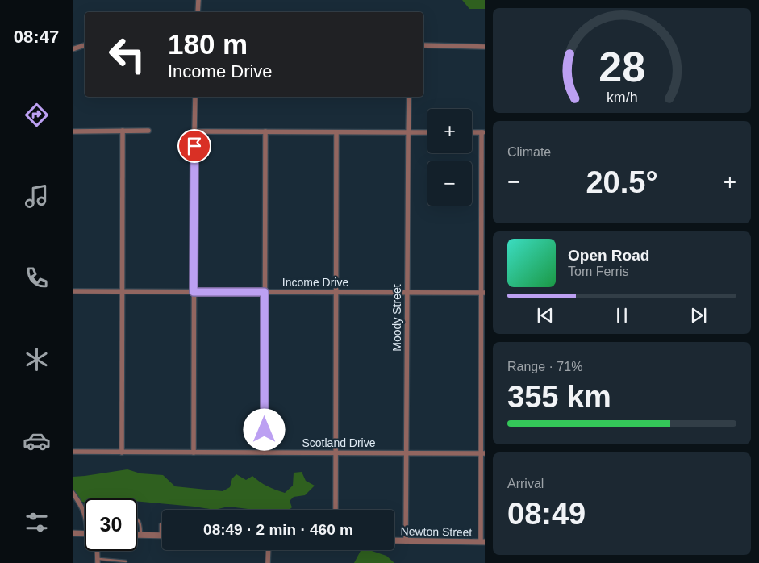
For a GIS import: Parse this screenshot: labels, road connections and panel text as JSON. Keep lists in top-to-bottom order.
{
  "streets": {
    "street": [
      "Income Drive",
      "Moody Street",
      "Scotland Drive",
      "Newton Street"
    ]
  },
  "crossings": [
    ["Income Drive", "Moody Street"],
    ["Moody Street", "Scotland Drive"],
    ["Moody Street", "Newton Street"]
  ],
  "page": {
    "tabs": "08:47",
    "turn": ["180 m", "Income Drive"],
    "map_buttons": ["+", "−"],
    "tile": [
      "Climate",
      ["Range · 71%", "355 km"],
      ["Arrival", "08:49"]
    ],
    "heat": ["−", "20.5°", "+"],
    "song": ["Open Road", "Tom Ferris"],
    "limit": "30",
    "trip": "08:49 · 2 min · 460 m",
    "gauge": ["28", "km/h"]
  }
}
